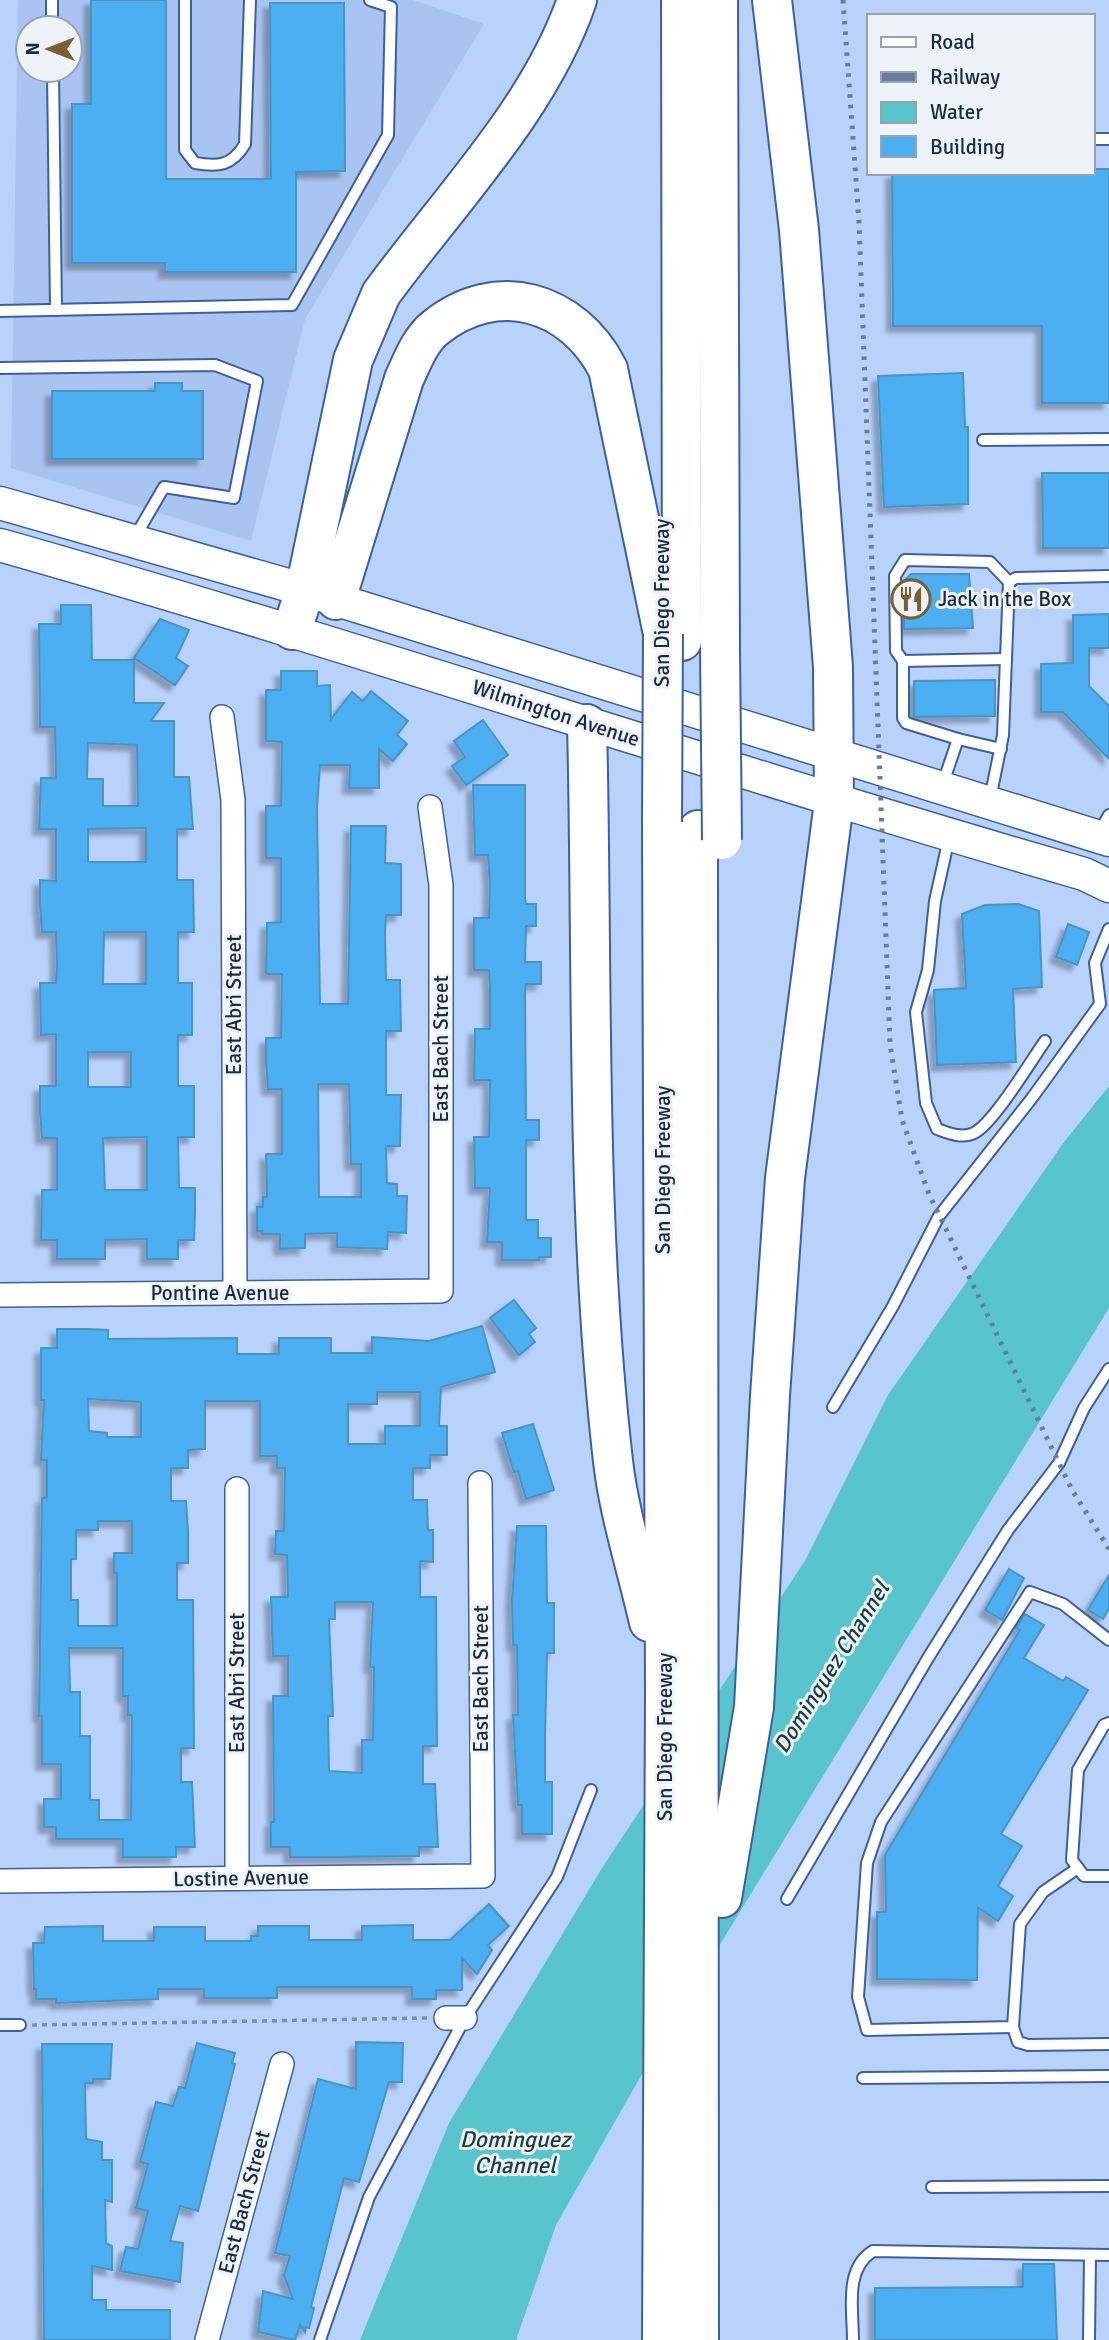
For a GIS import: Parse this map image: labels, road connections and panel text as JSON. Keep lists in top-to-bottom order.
{
  "streets": {
    "highway": ["San Diego Freeway"],
    "main road": ["Wilmington Avenue"],
    "street": [
      "East Abri Street",
      "East Bach Street",
      "Pontine Avenue",
      "Lostine Avenue"
    ]
  },
  "crossings": [
    ["East Abri Street", "Pontine Avenue"],
    ["East Abri Street", "Lostine Avenue"],
    ["East Bach Street", "Pontine Avenue"],
    ["East Bach Street", "Lostine Avenue"]
  ],
  "water": ["Dominguez Channel"],
  "places": {
    "restaurant": ["Jack in the Box"]
  },
  "legend": [
    "Road",
    "Railway",
    "Water",
    "Building"
  ],
  "north": "left"
}
